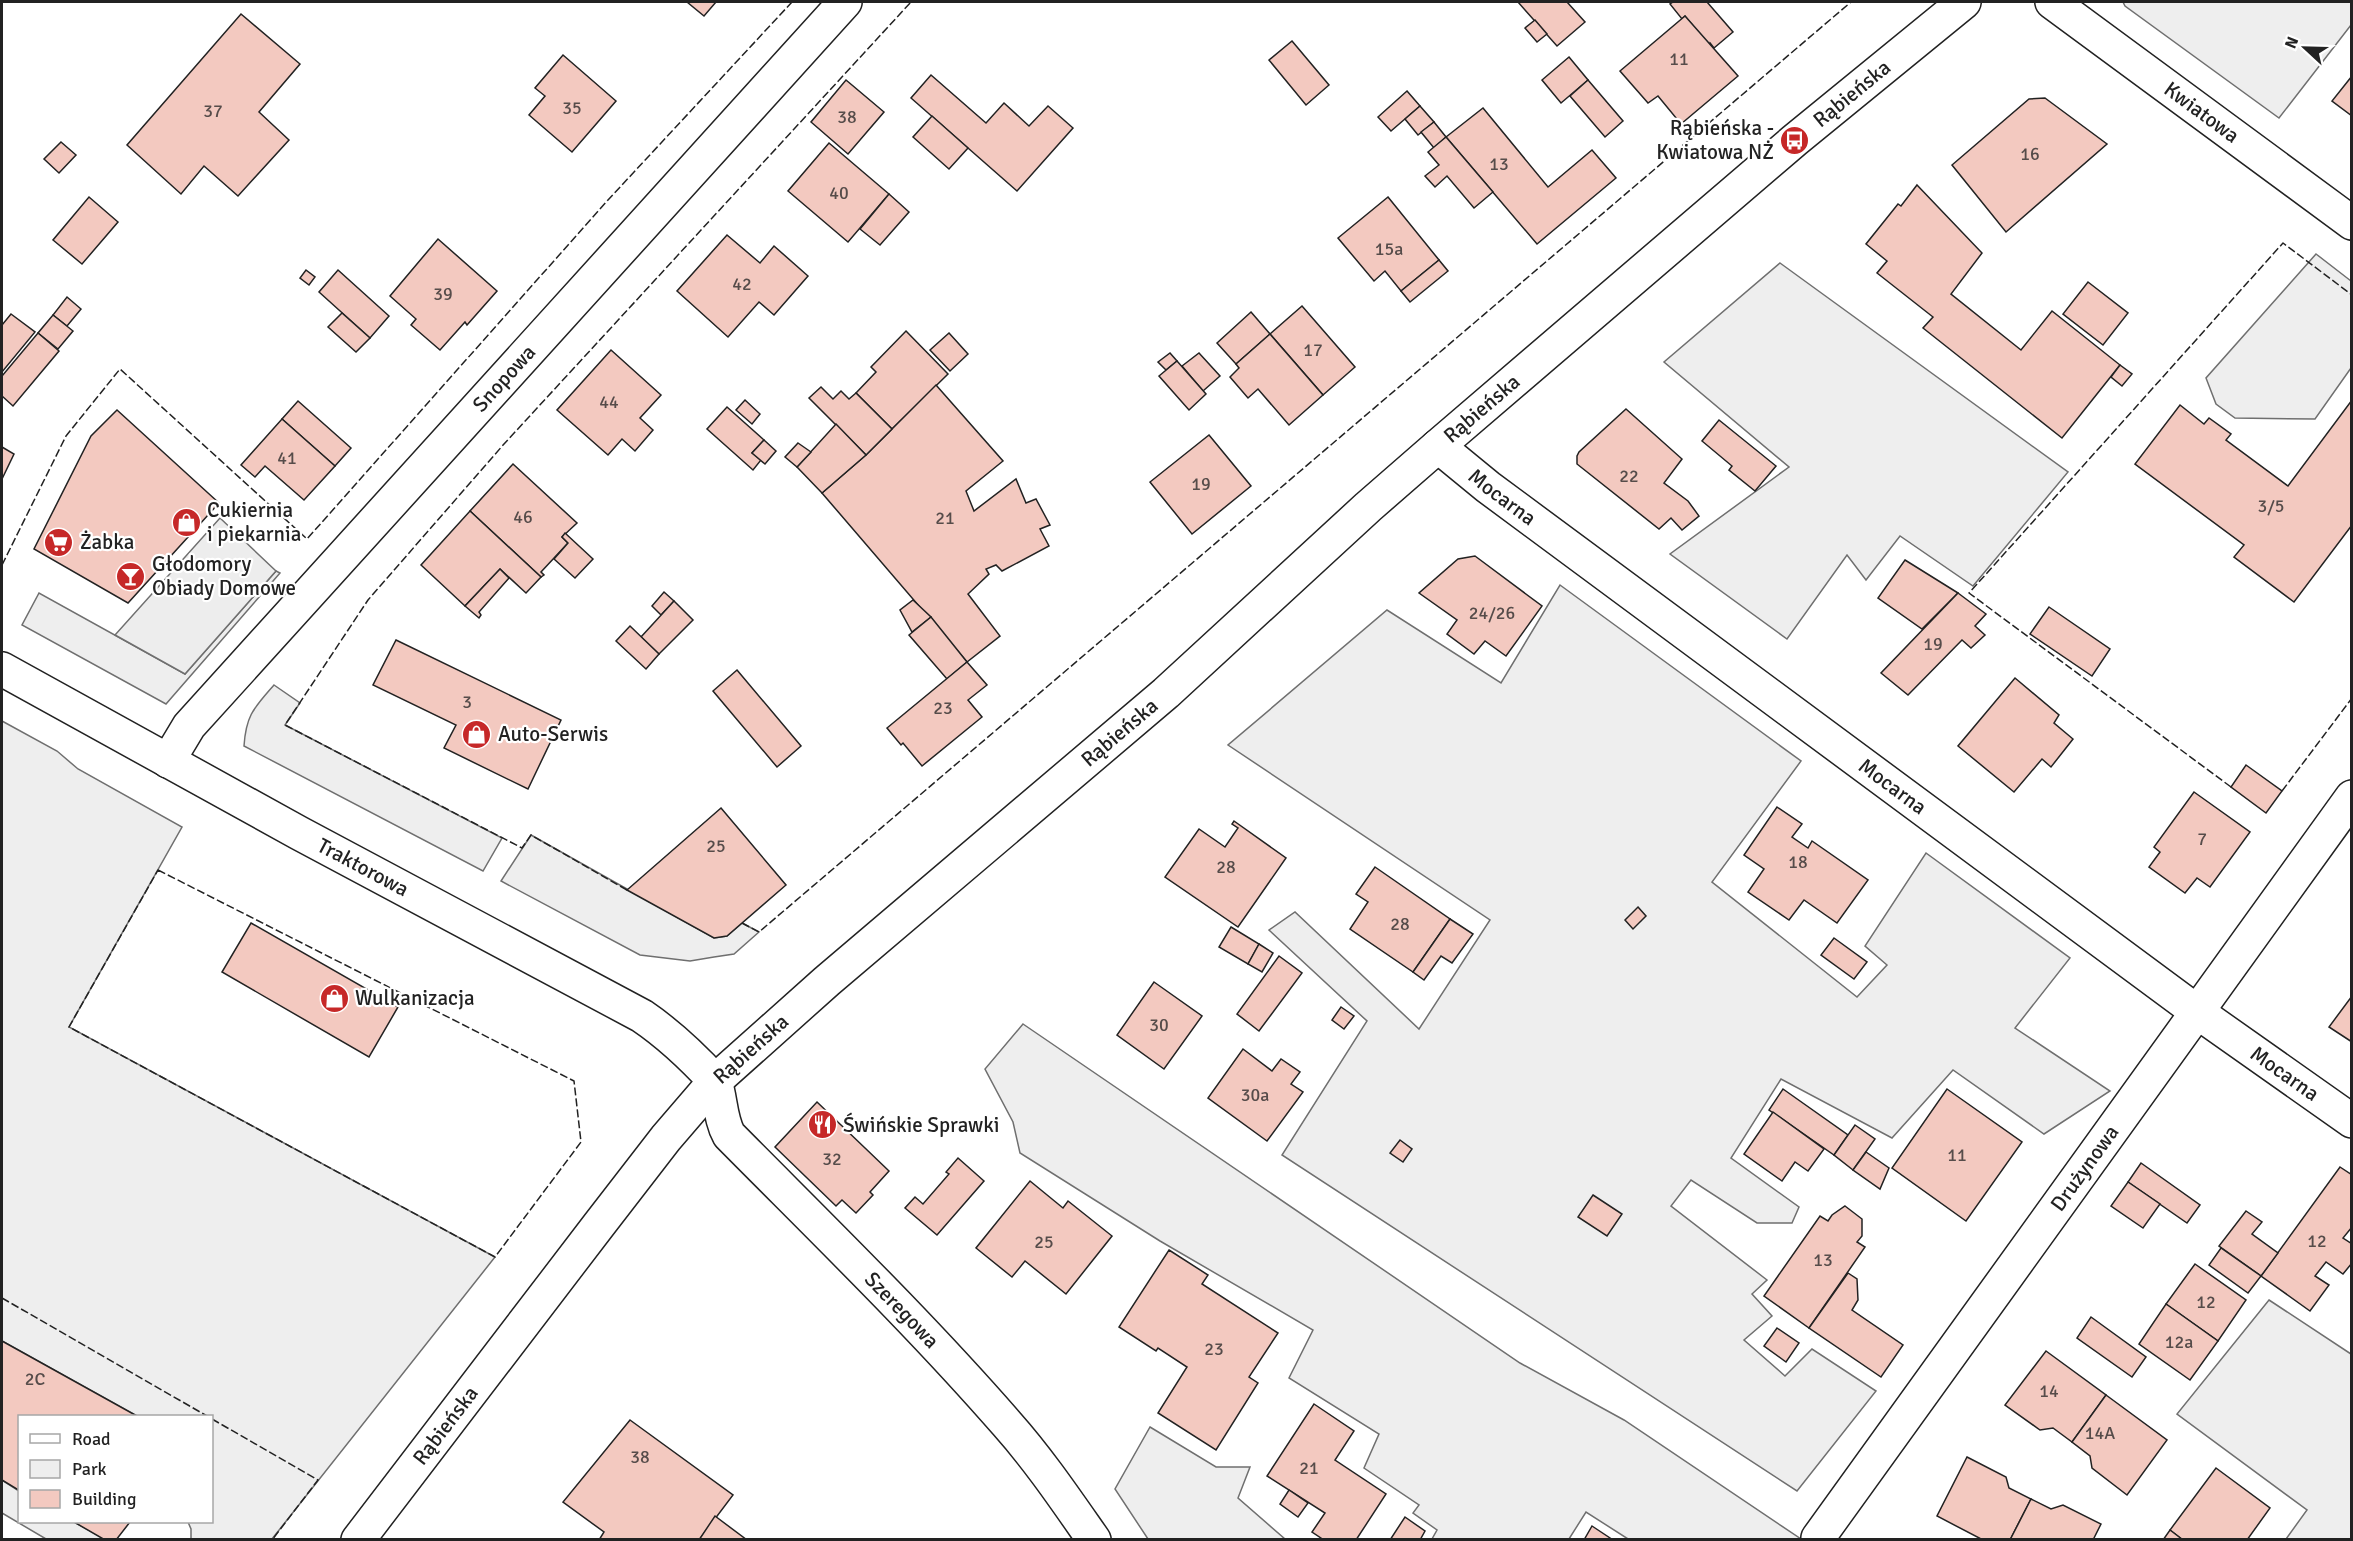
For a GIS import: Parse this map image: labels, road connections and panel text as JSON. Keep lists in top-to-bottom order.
{
  "streets": {
    "street": [
      "Rąbieńska",
      "Kwiatowa",
      "Snopowa",
      "Mocarna",
      "Traktorowa",
      "Drużynowa",
      "Szeregowa"
    ]
  },
  "crossings": [
    ["Rąbieńska", "Mocarna"],
    ["Rąbieńska", "Traktorowa"],
    ["Rąbieńska", "Szeregowa"],
    ["Snopowa", "Traktorowa"],
    ["Mocarna", "Drużynowa"],
    ["Traktorowa", "Szeregowa"]
  ],
  "places": {
    "bus stop": ["Rąbieńska - Kwiatowa NŻ"],
    "shop": ["Cukiernia i piekarnia", "Auto-Serwis", "Wulkanizacja"],
    "supermarket": ["Żabka"],
    "bar": ["Głodomory Obiady Domowe"],
    "restaurant": ["Świńskie Sprawki"]
  },
  "house_numbers": [
    "11",
    "35",
    "37",
    "38",
    "16",
    "13",
    "40",
    "15a",
    "42",
    "39",
    "17",
    "44",
    "41",
    "22",
    "19",
    "3/5",
    "46",
    "21",
    "24/26",
    "19",
    "3",
    "23",
    "7",
    "25",
    "18",
    "28",
    "28",
    "30",
    "30a",
    "11",
    "32",
    "12",
    "25",
    "13",
    "12",
    "12a",
    "23",
    "2C",
    "14",
    "14A",
    "38",
    "21"
  ],
  "legend": ["Road", "Park", "Building"],
  "north": "left"
}
